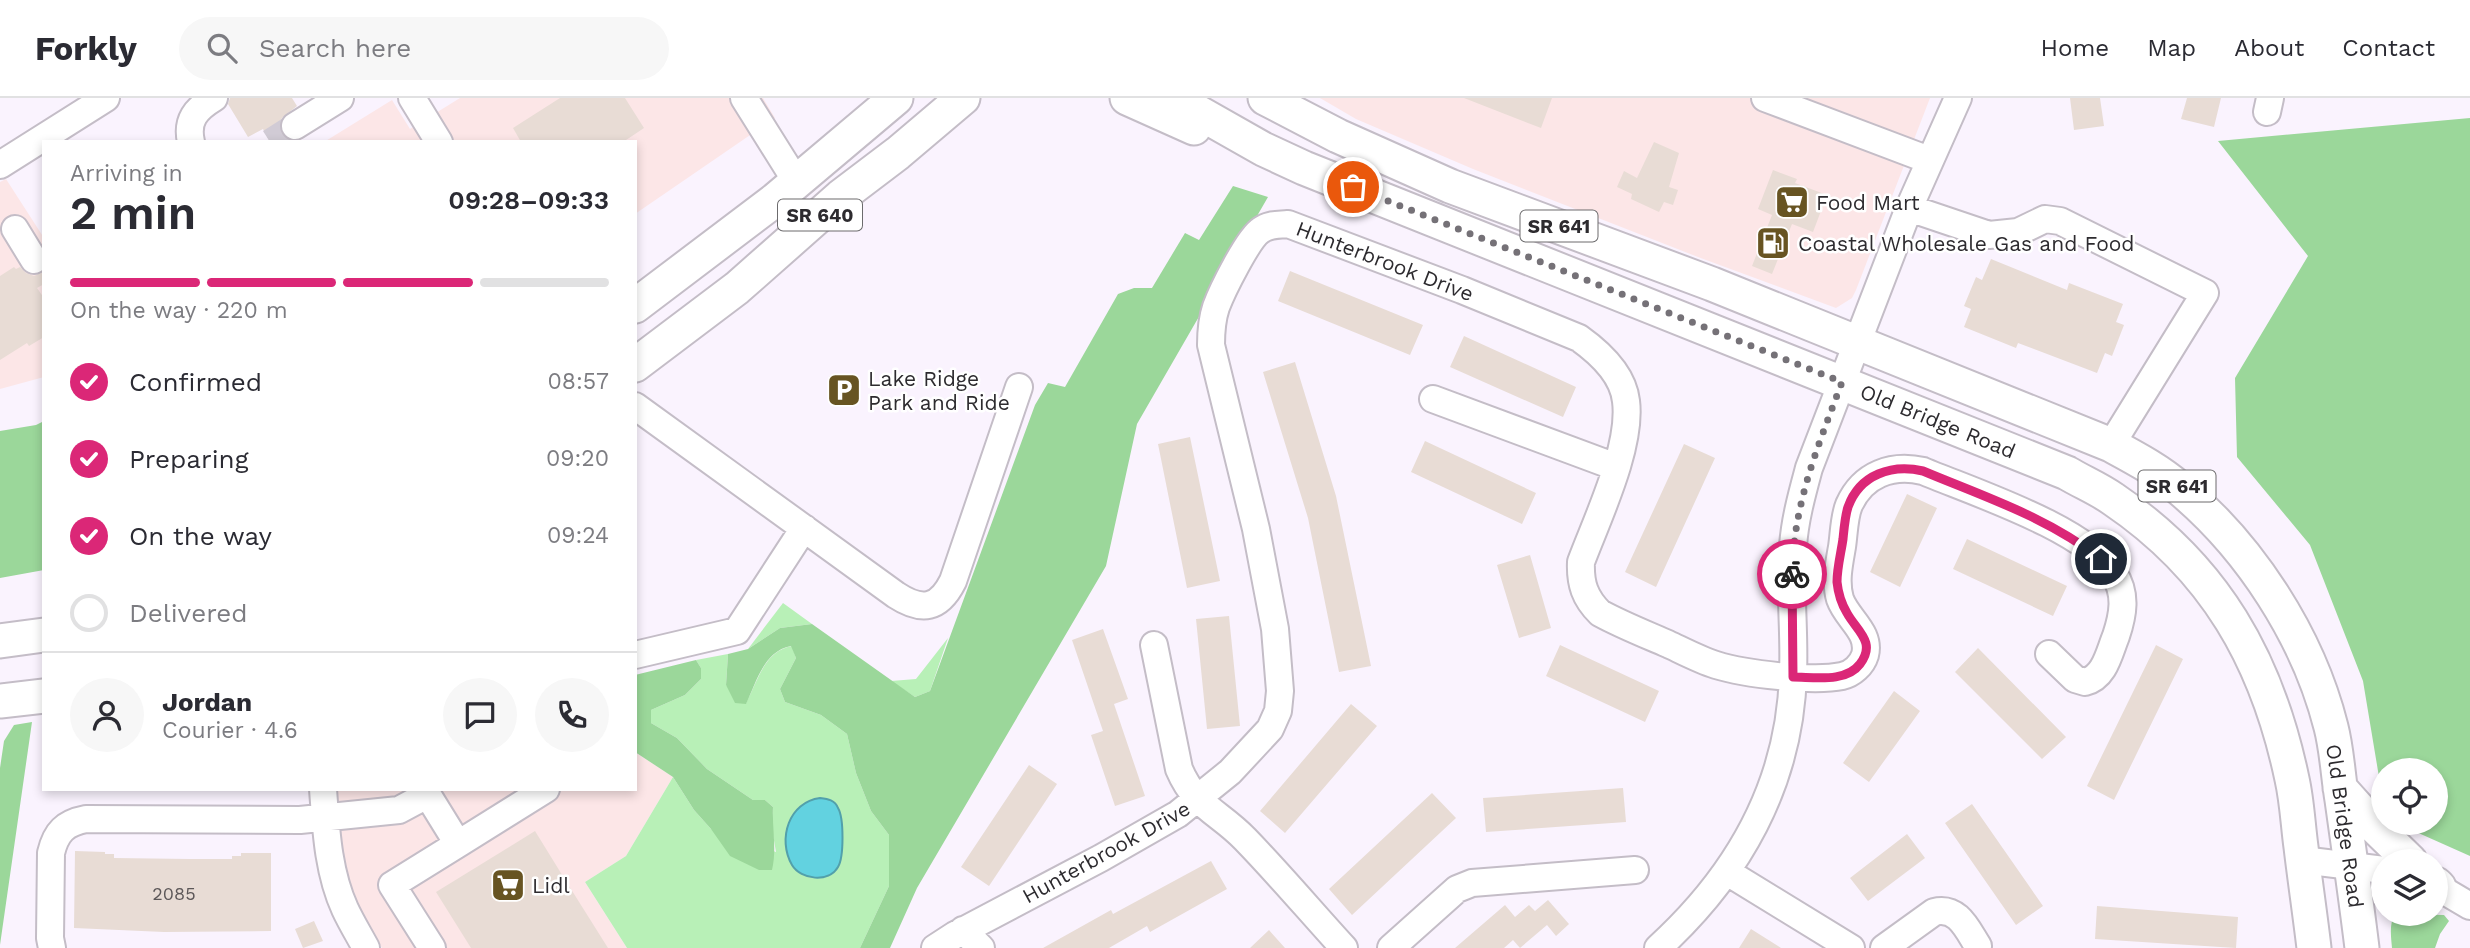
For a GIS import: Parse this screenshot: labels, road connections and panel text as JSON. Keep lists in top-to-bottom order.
{
  "streets": {
    "main road": ["SR 640", "SR 641", "Old Bridge Road"],
    "street": ["Hunterbrook Drive"]
  },
  "places": {
    "supermarket": ["Food Mart", "Lidl"],
    "fuel station": ["Coastal Wholesale Gas and Food"],
    "parking": ["Lake Ridge Park and Ride"]
  },
  "house_numbers": ["2085"],
  "page": {
    "header": "Forkly",
    "search": "Search here",
    "nav": [
      "Home",
      "Map",
      "About",
      "Contact"
    ],
    "heading": ["2 min", "Arriving in", "09:28–09:33"],
    "panel": ["Jordan", "Courier · 4.6"],
    "bar": "On the way · 220 m",
    "list": [
      ["Confirmed", "08:57"],
      ["Preparing", "09:20"],
      ["On the way", "09:24"],
      "Delivered"
    ]
  }
}
